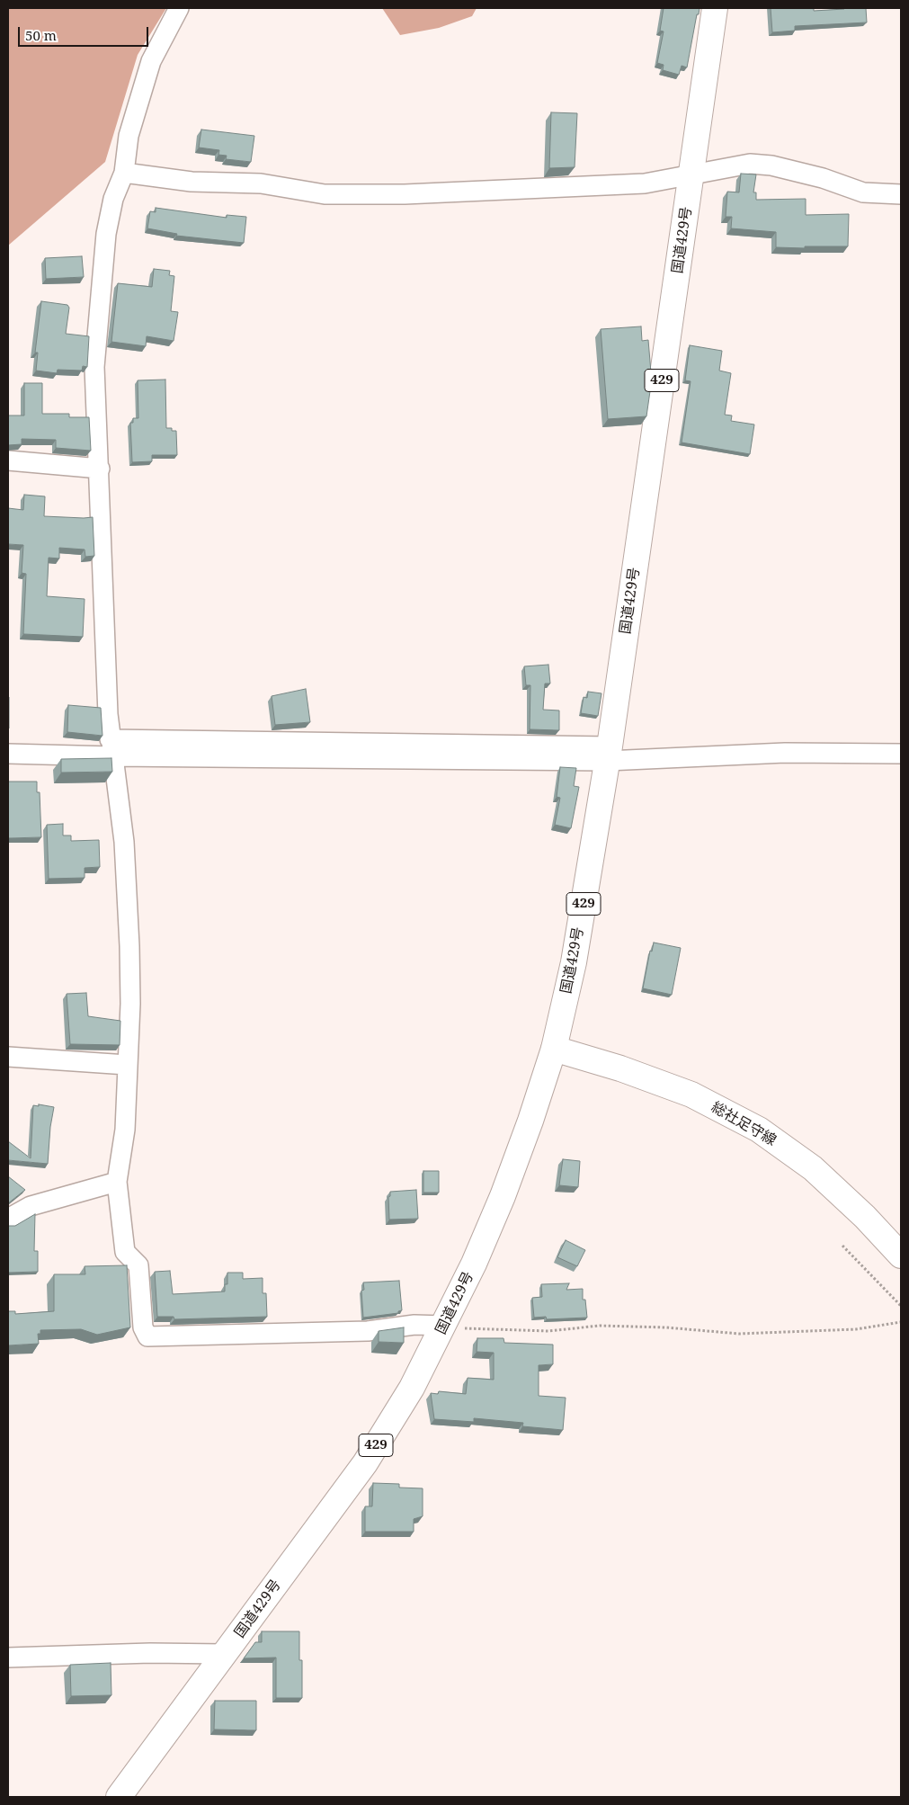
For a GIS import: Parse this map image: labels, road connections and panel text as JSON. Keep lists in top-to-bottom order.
{
  "streets": {
    "main road": ["国道429号", "429", "総社足守線"]
  },
  "crossings": [
    ["国道429号", "総社足守線"]
  ],
  "scale_bar": "50 m"
}
